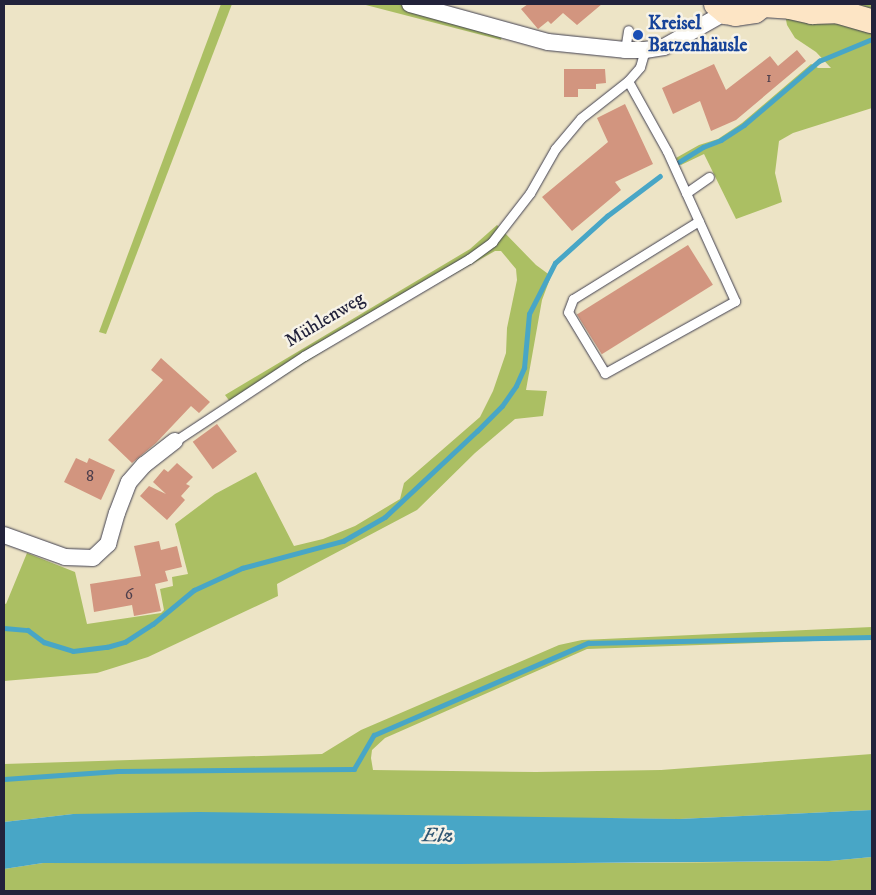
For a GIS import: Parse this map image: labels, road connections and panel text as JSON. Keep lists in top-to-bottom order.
{
  "streets": {
    "street": ["Mühlenweg"]
  },
  "water": ["Elz"],
  "places": ["Kreisel Batzenhäusle"],
  "house_numbers": ["1", "8", "6"]
}
